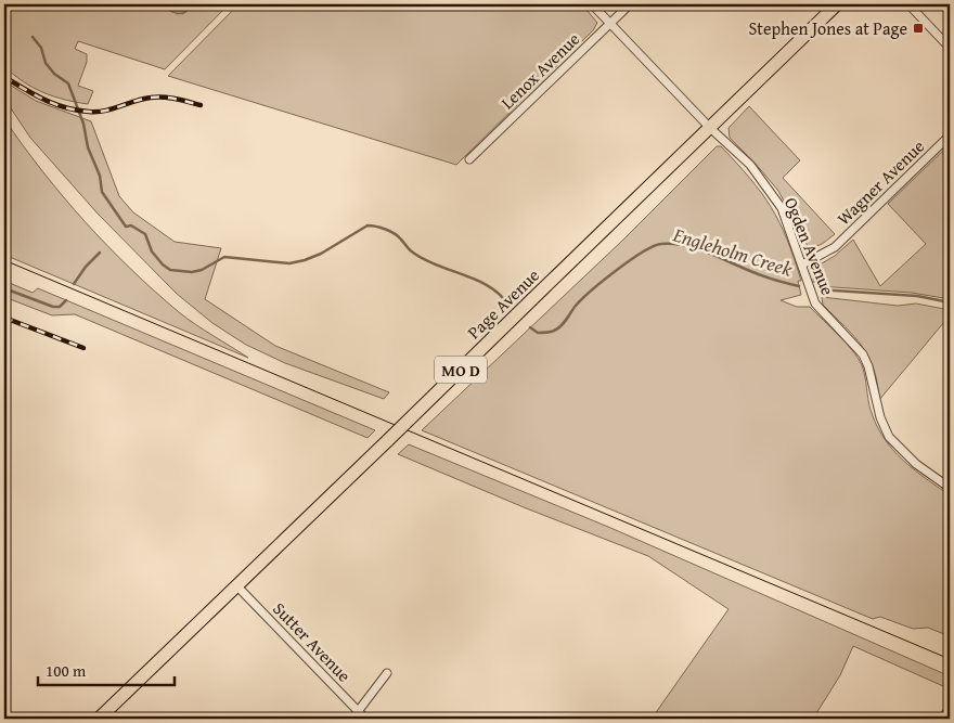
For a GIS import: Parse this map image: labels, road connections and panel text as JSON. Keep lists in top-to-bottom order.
{
  "streets": {
    "main road": ["Page Avenue", "MO D"],
    "street": [
      "Lenox Avenue",
      "Wagner Avenue",
      "Ogden Avenue",
      "Sutter Avenue"
    ]
  },
  "crossings": [
    ["Lenox Avenue", "Ogden Avenue"],
    ["Wagner Avenue", "Ogden Avenue"],
    ["Ogden Avenue", "Page Avenue"],
    ["Page Avenue", "Sutter Avenue"]
  ],
  "water": ["Engleholm Creek"],
  "places": {
    "transit": ["Stephen Jones at Page"]
  },
  "scale_bar": "100 m"
}
